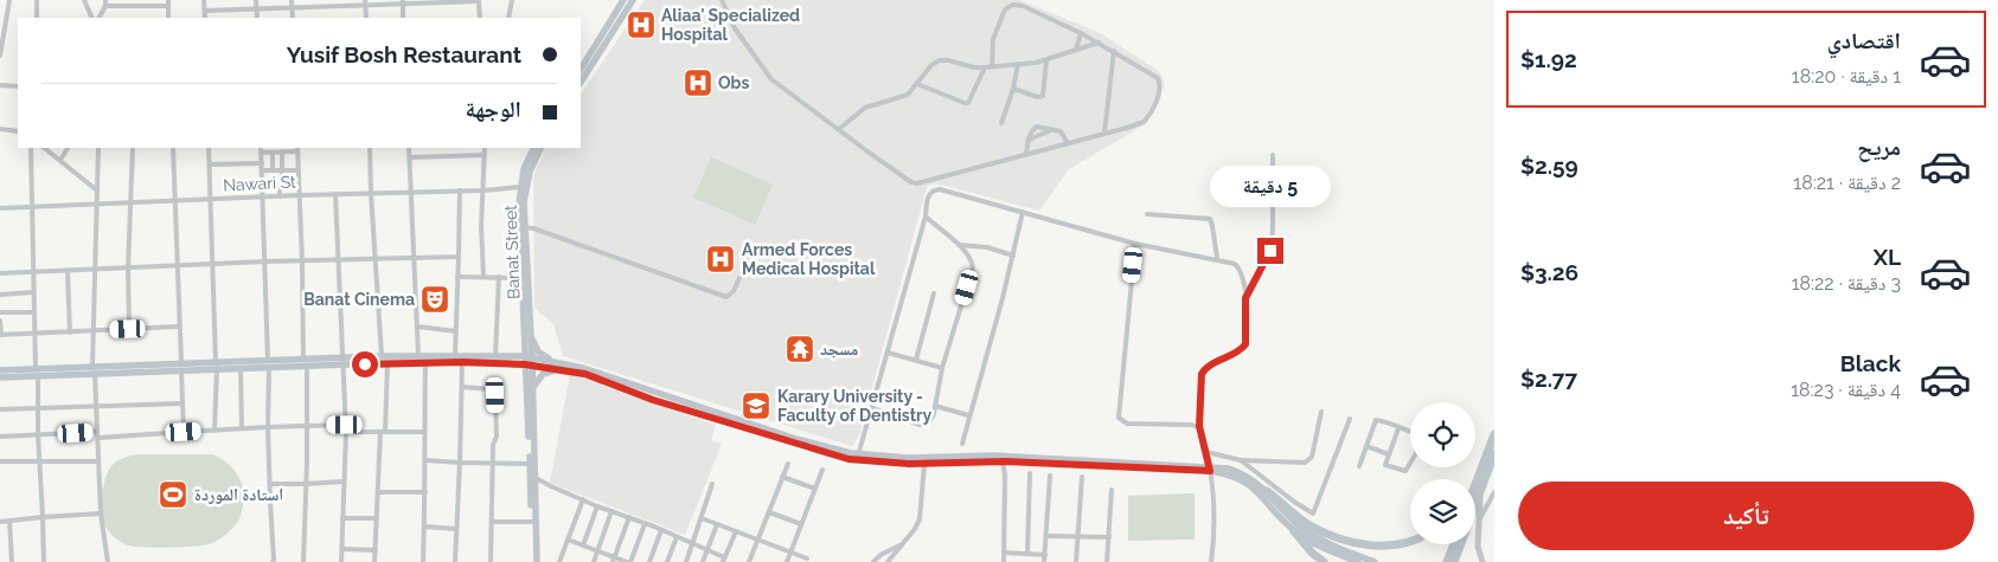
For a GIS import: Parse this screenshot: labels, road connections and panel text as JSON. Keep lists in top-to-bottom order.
{
  "streets": {
    "main road": ["Banat Street"],
    "street": ["Nawari St"]
  },
  "crossings": [
    ["Nawari St", "Banat Street"]
  ],
  "places": {
    "hospital": ["Aliaa' Specialized Hospital", "Obs", "Armed Forces Medical Hospital"],
    "theatre": ["Banat Cinema"],
    "temple": ["مسجد"],
    "school or university": ["Karary University - Faculty of Dentistry"],
    "sports": ["استادة الموردة"]
  },
  "page": {
    "list": [
      {
        "name": "اقتصادي",
        "note": "1 دقيقة · 18:20",
        "value": "$1.92"
      },
      {
        "name": "مريح",
        "note": "2 دقيقة · 18:21",
        "value": "$2.59"
      },
      {
        "name": "XL",
        "note": "3 دقيقة · 18:22",
        "value": "$3.26"
      },
      {
        "name": "Black",
        "note": "4 دقيقة · 18:23",
        "value": "$2.77"
      }
    ],
    "banner": ["Yusif Bosh Restaurant", "الوجهة"],
    "bubble": "5 دقيقة",
    "buttons": "تأكيد"
  }
}
